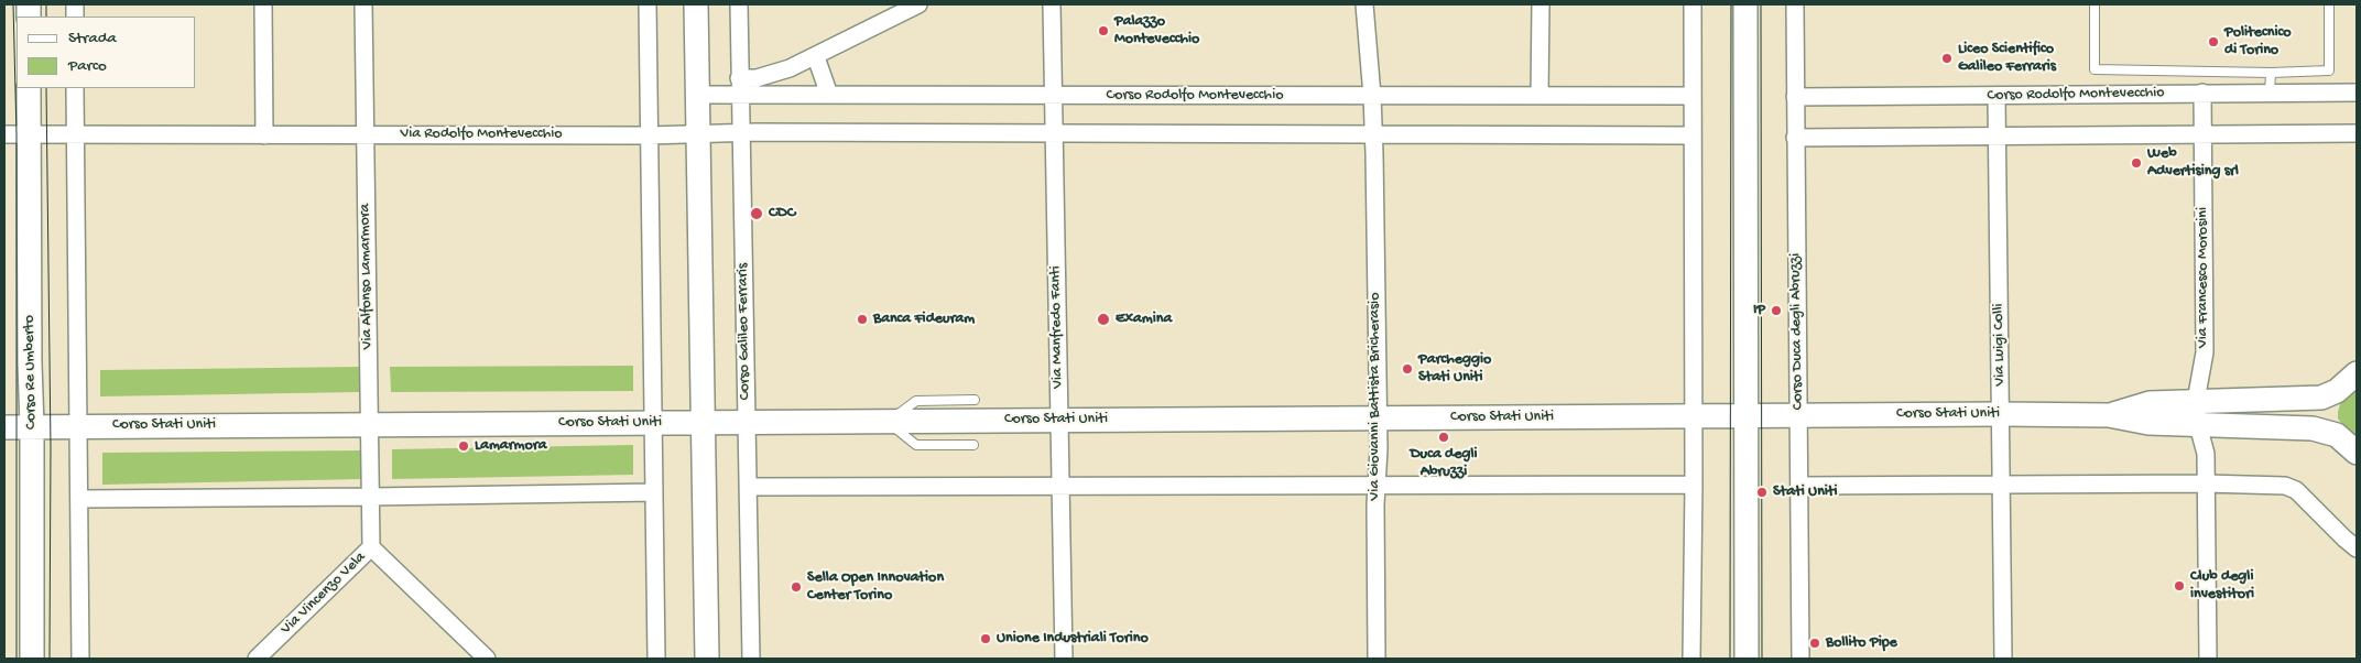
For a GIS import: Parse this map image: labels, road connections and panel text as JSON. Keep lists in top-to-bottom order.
{
  "streets": {
    "main road": ["Corso Re Umberto", "Corso Stati Uniti"],
    "street": [
      "Corso Rodolfo Montevecchio",
      "Via Rodolfo Montevecchio",
      "Via Alfonso Lamarmora",
      "Via Francesco Morosini",
      "Via Manfredo Fanti",
      "Corso Galileo Ferraris",
      "Corso Duca degli Abruzzi",
      "Via Luigi Colli",
      "Via Giovanni Battista Bricherasio",
      "Via Vincenzo Vela"
    ]
  },
  "crossings": [
    ["Corso Rodolfo Montevecchio", "Via Francesco Morosini"],
    ["Corso Rodolfo Montevecchio", "Via Manfredo Fanti"],
    ["Corso Rodolfo Montevecchio", "Corso Galileo Ferraris"],
    ["Corso Rodolfo Montevecchio", "Corso Duca degli Abruzzi"],
    ["Corso Rodolfo Montevecchio", "Via Luigi Colli"],
    ["Corso Rodolfo Montevecchio", "Via Giovanni Battista Bricherasio"],
    ["Via Rodolfo Montevecchio", "Via Alfonso Lamarmora"],
    ["Via Rodolfo Montevecchio", "Corso Re Umberto"],
    ["Via Alfonso Lamarmora", "Corso Stati Uniti"],
    ["Via Alfonso Lamarmora", "Via Vincenzo Vela"],
    ["Via Francesco Morosini", "Corso Stati Uniti"],
    ["Via Manfredo Fanti", "Corso Stati Uniti"],
    ["Corso Galileo Ferraris", "Corso Stati Uniti"],
    ["Corso Duca degli Abruzzi", "Corso Stati Uniti"],
    ["Via Luigi Colli", "Corso Stati Uniti"],
    ["Corso Re Umberto", "Corso Stati Uniti"],
    ["Via Giovanni Battista Bricherasio", "Corso Stati Uniti"]
  ],
  "places": [
    "Palazzo Montevecchio",
    "Politecnico di Torino",
    "Liceo Scientifico Galileo Ferraris",
    "Web Advertising srl",
    "CDC",
    "IP",
    "Banca Fideuram",
    "Examina",
    "Parcheggio Stati Uniti",
    "Duca degli Abruzzi",
    "Lamarmora",
    "Stati Uniti",
    "Club degli investitori",
    "Sella Open Innovation Center Torino",
    "Unione Industriali Torino",
    "Bollito Pipe"
  ],
  "legend": ["Strada", "Parco"]
}
